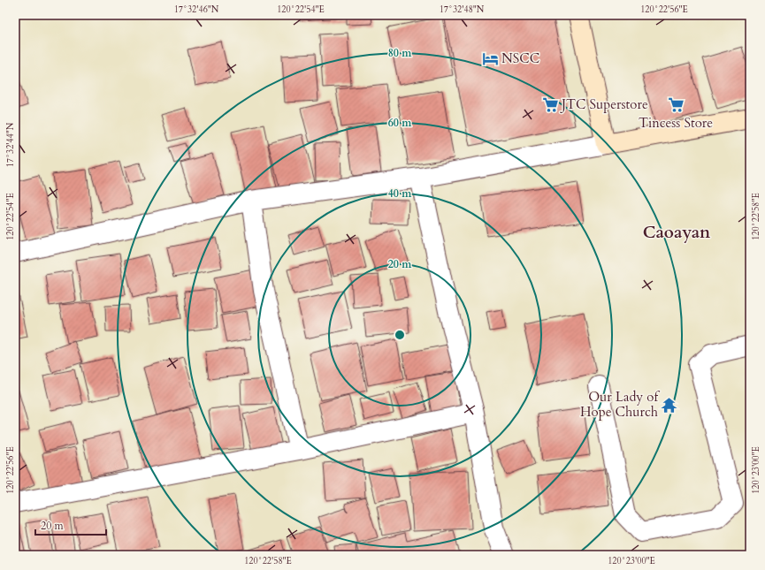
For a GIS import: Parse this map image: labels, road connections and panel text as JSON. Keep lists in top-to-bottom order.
{
  "districts": ["Caoayan"],
  "places": {
    "hotel": ["NSCC"],
    "supermarket": ["JTC Superstore", "Tincess Store"],
    "temple": ["Our Lady of Hope Church"]
  },
  "scale_bar": "20 m",
  "coordinates": [
    "17°32'46\"N",
    "120°22'54\"E",
    "17°32'48\"N",
    "120°22'56\"E",
    "17°32'44\"N",
    "120°22'58\"E",
    "120°23'00\"E"
  ],
  "rings": [
    "80 m",
    "60 m",
    "40 m",
    "20 m"
  ]
}
